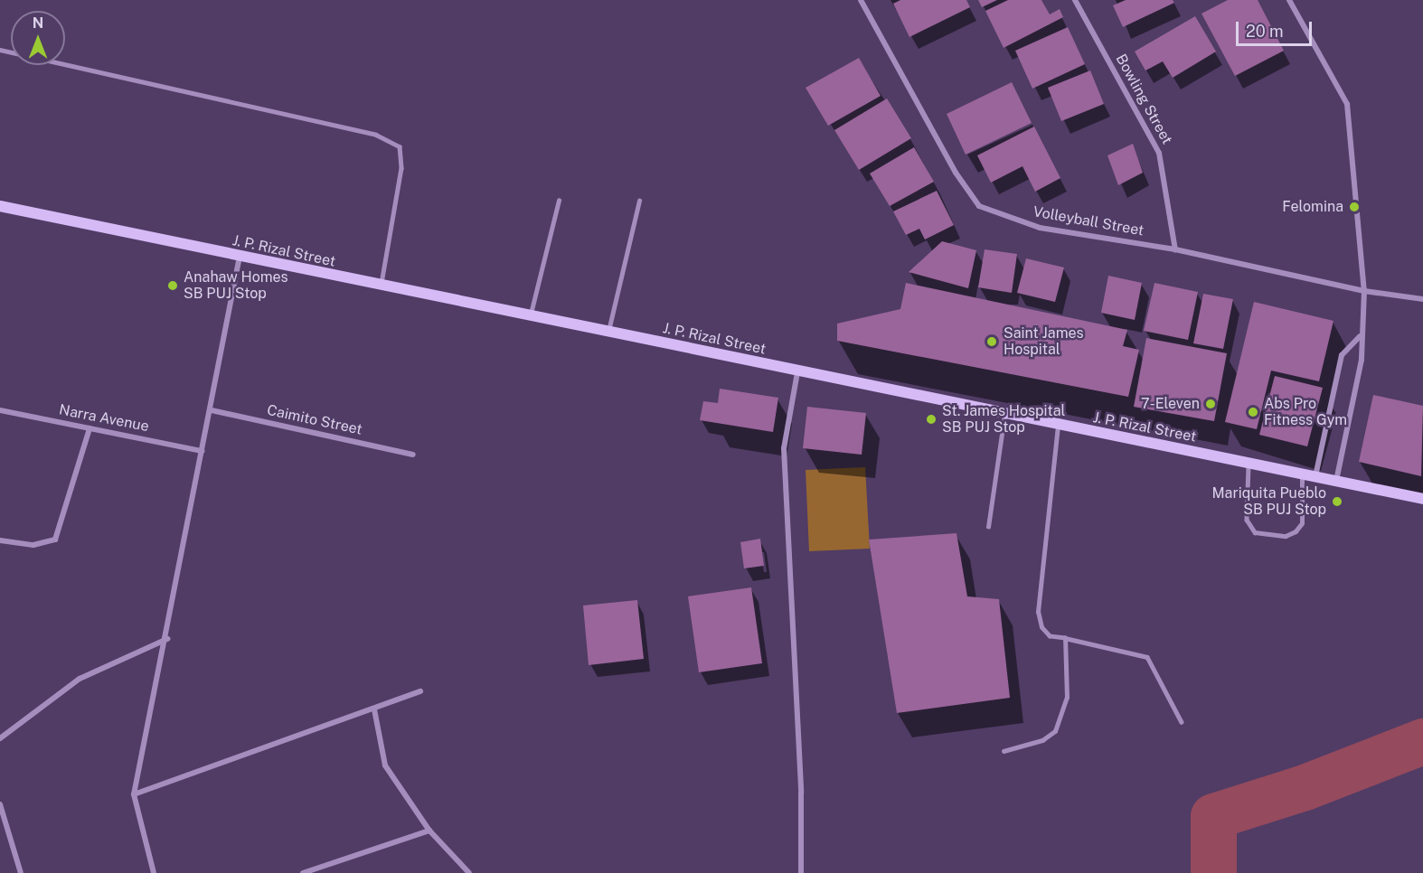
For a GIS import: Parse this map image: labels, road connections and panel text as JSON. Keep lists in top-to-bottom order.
{
  "streets": {
    "main road": ["J. P. Rizal Street"],
    "street": [
      "Bowling Street",
      "Volleyball Street",
      "Narra Avenue",
      "Caimito Street"
    ]
  },
  "crossings": [
    ["Bowling Street", "Volleyball Street"]
  ],
  "places": [
    "Felomina",
    "Anahaw Homes SB PUJ Stop",
    "Saint James Hospital",
    "7-Eleven",
    "Abs Pro Fitness Gym",
    "St. James Hospital SB PUJ Stop",
    "Mariquita Pueblo SB PUJ Stop"
  ],
  "scale_bar": "20 m",
  "north": "top"
}
